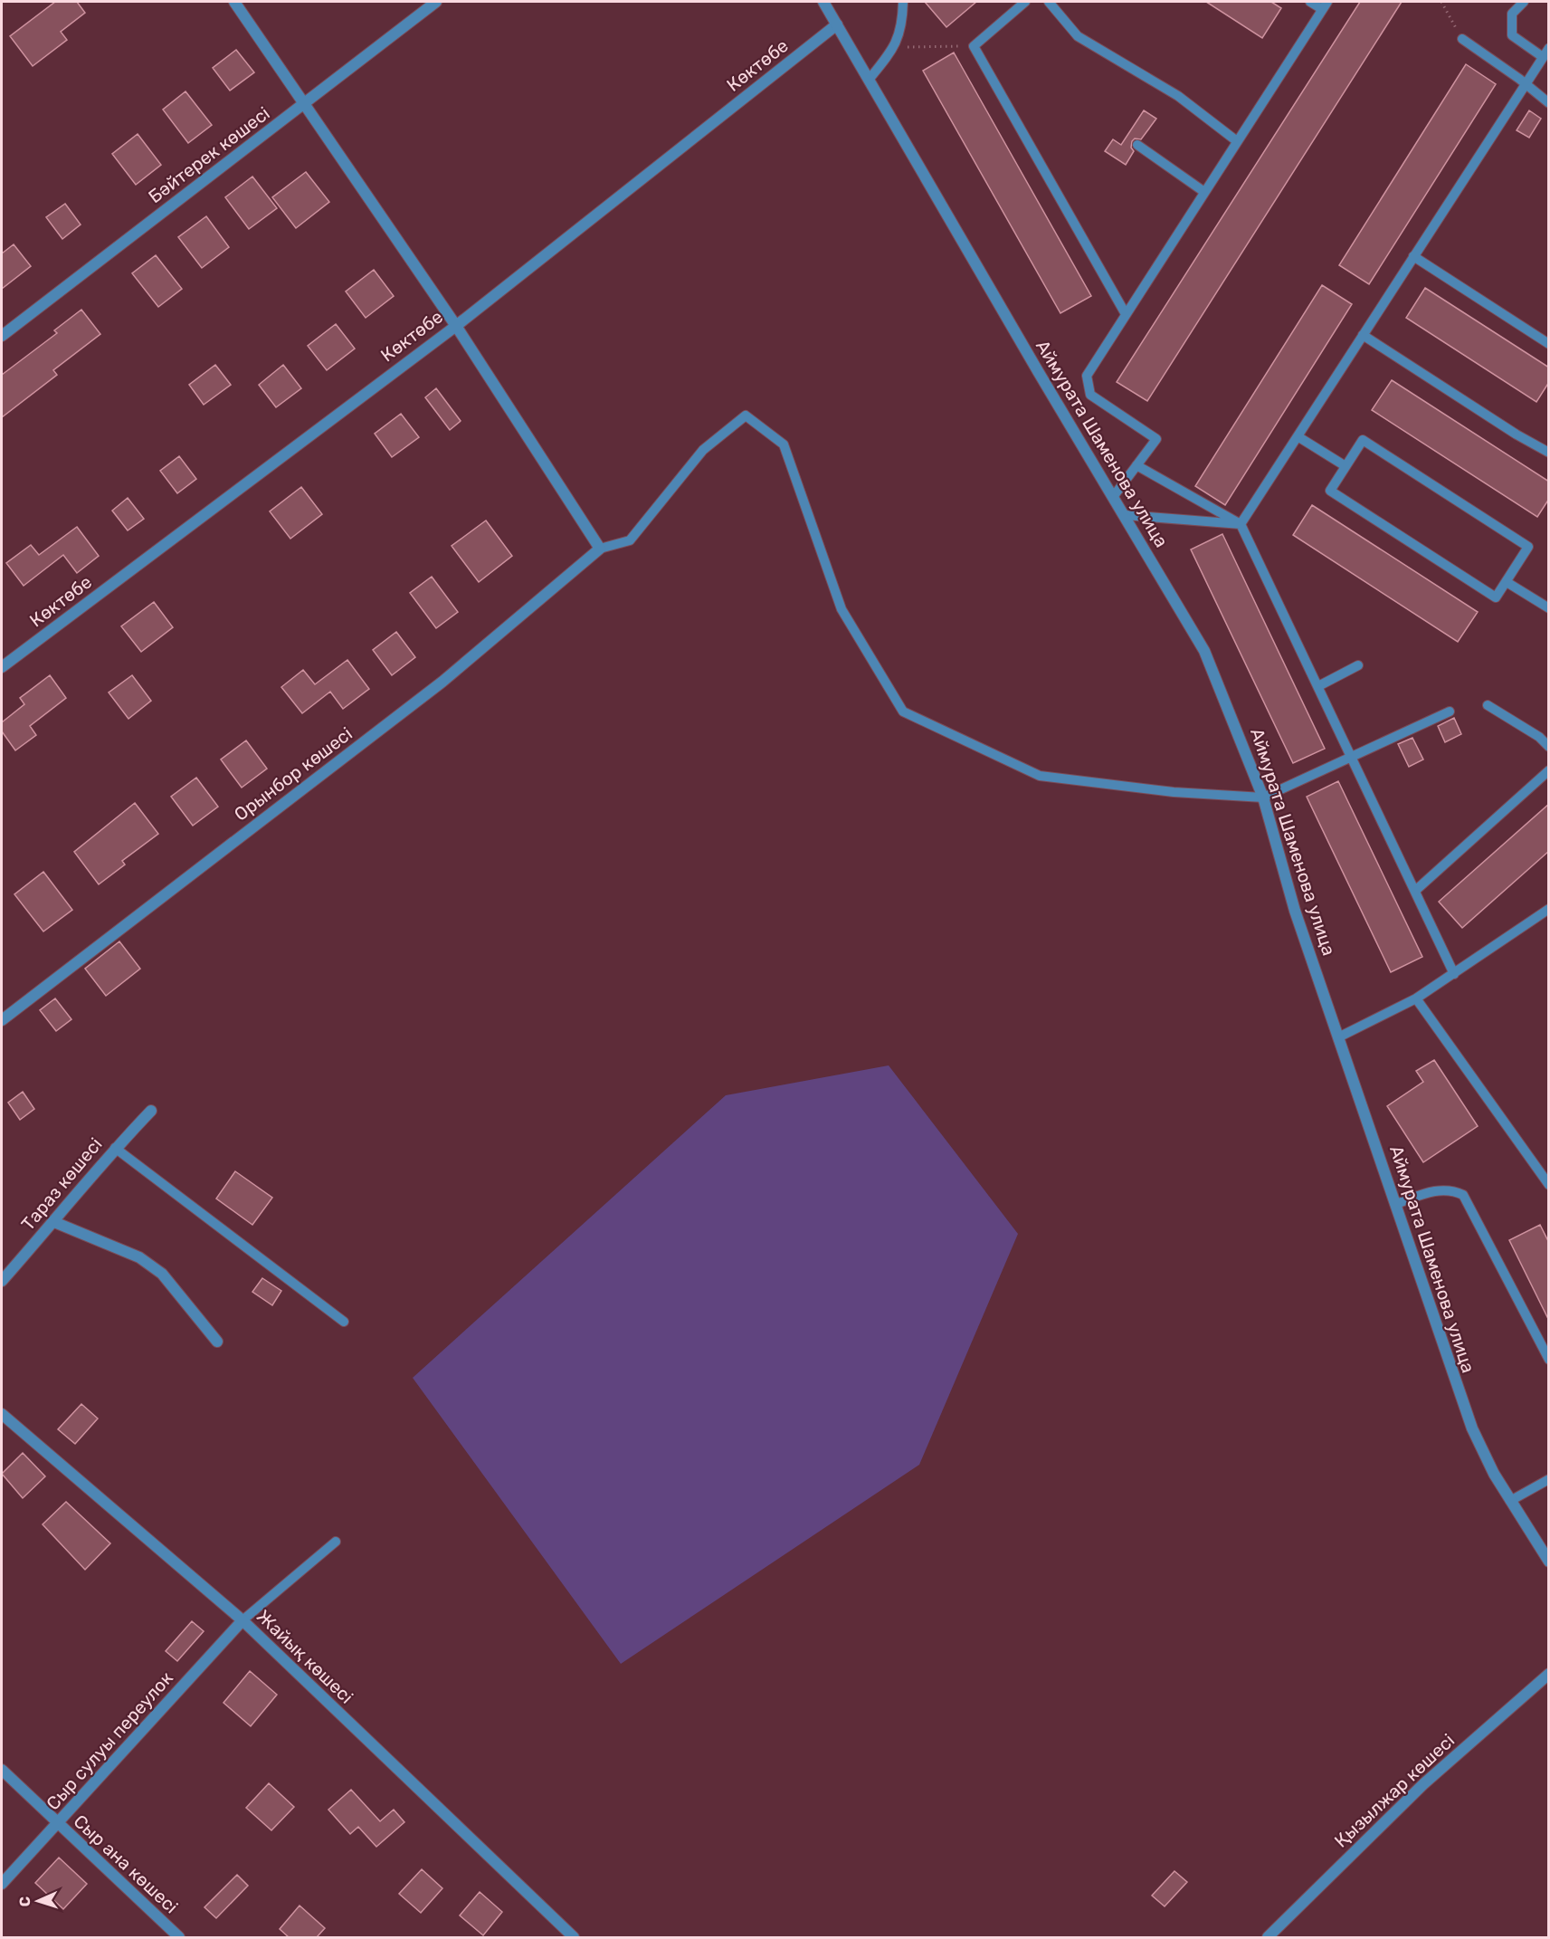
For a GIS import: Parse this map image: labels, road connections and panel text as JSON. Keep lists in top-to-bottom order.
{
  "streets": {
    "street": [
      "Көктөбе",
      "Бәйтерек көшесі",
      "Аймурата Шаменова улица",
      "Орынбор көшесі",
      "Тараз көшесі",
      "Жайық көшесі",
      "Сыр сулуы переулок",
      "Қызылжар көшесі",
      "Сыр ана көшесі"
    ]
  },
  "crossings": [
    ["Көктөбе", "Аймурата Шаменова улица"],
    ["Жайық көшесі", "Сыр сулуы переулок"],
    ["Сыр сулуы переулок", "Сыр ана көшесі"]
  ],
  "north": "left"
}
